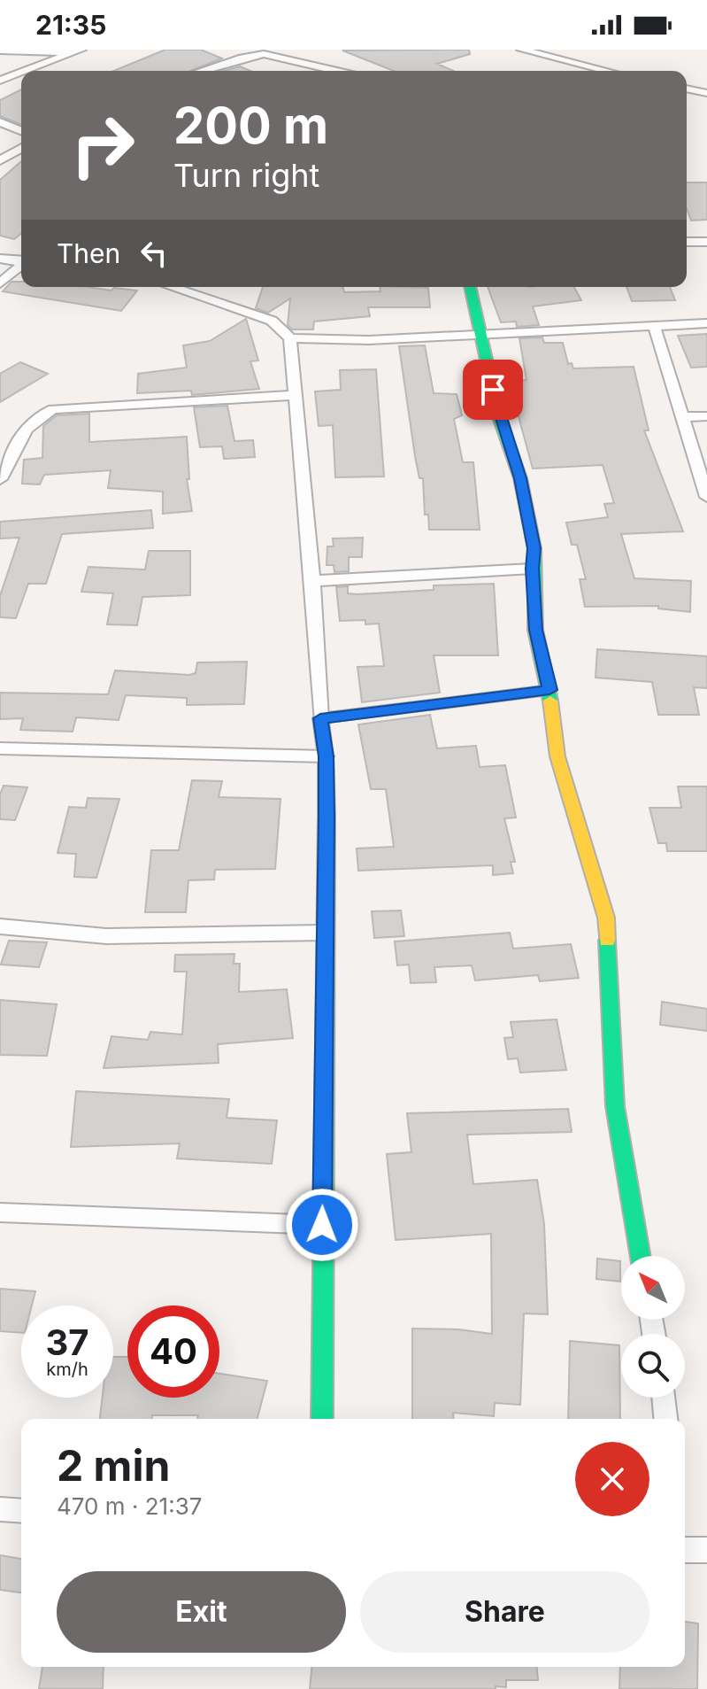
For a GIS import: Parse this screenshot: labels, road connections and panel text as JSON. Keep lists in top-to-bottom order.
{
  "north": "top left",
  "page": {
    "status": "21:35",
    "turn": ["200 m", "Turn right"],
    "then": "Then",
    "speed": "37 km/h",
    "limit": "40",
    "heading": ["2 min", "470 m · 21:37"],
    "buttons": ["Exit", "Share"]
  }
}
